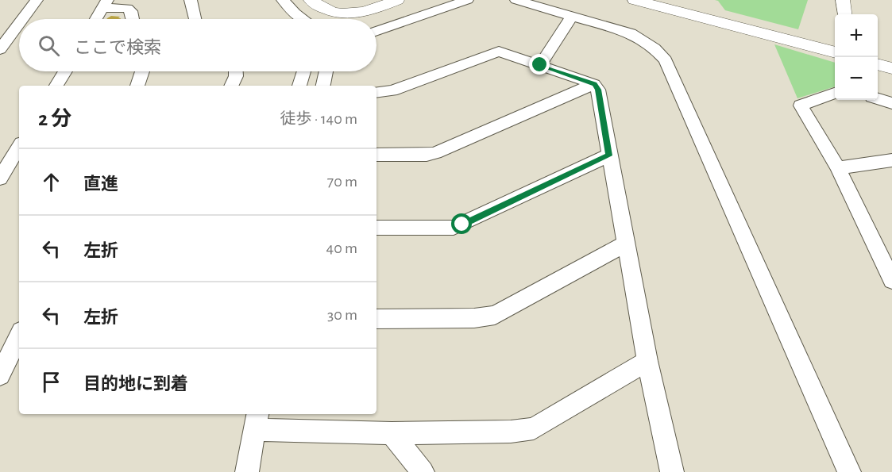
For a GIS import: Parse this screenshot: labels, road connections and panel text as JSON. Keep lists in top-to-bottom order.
{
  "page": {
    "map_buttons": ["+", "−"],
    "search": "ここで検索",
    "heading": ["2 分", "徒歩 · 140 m"],
    "list": [
      ["直進", "70 m"],
      ["左折", "40 m"],
      ["左折", "30 m"],
      "目的地に到着"
    ]
  }
}
